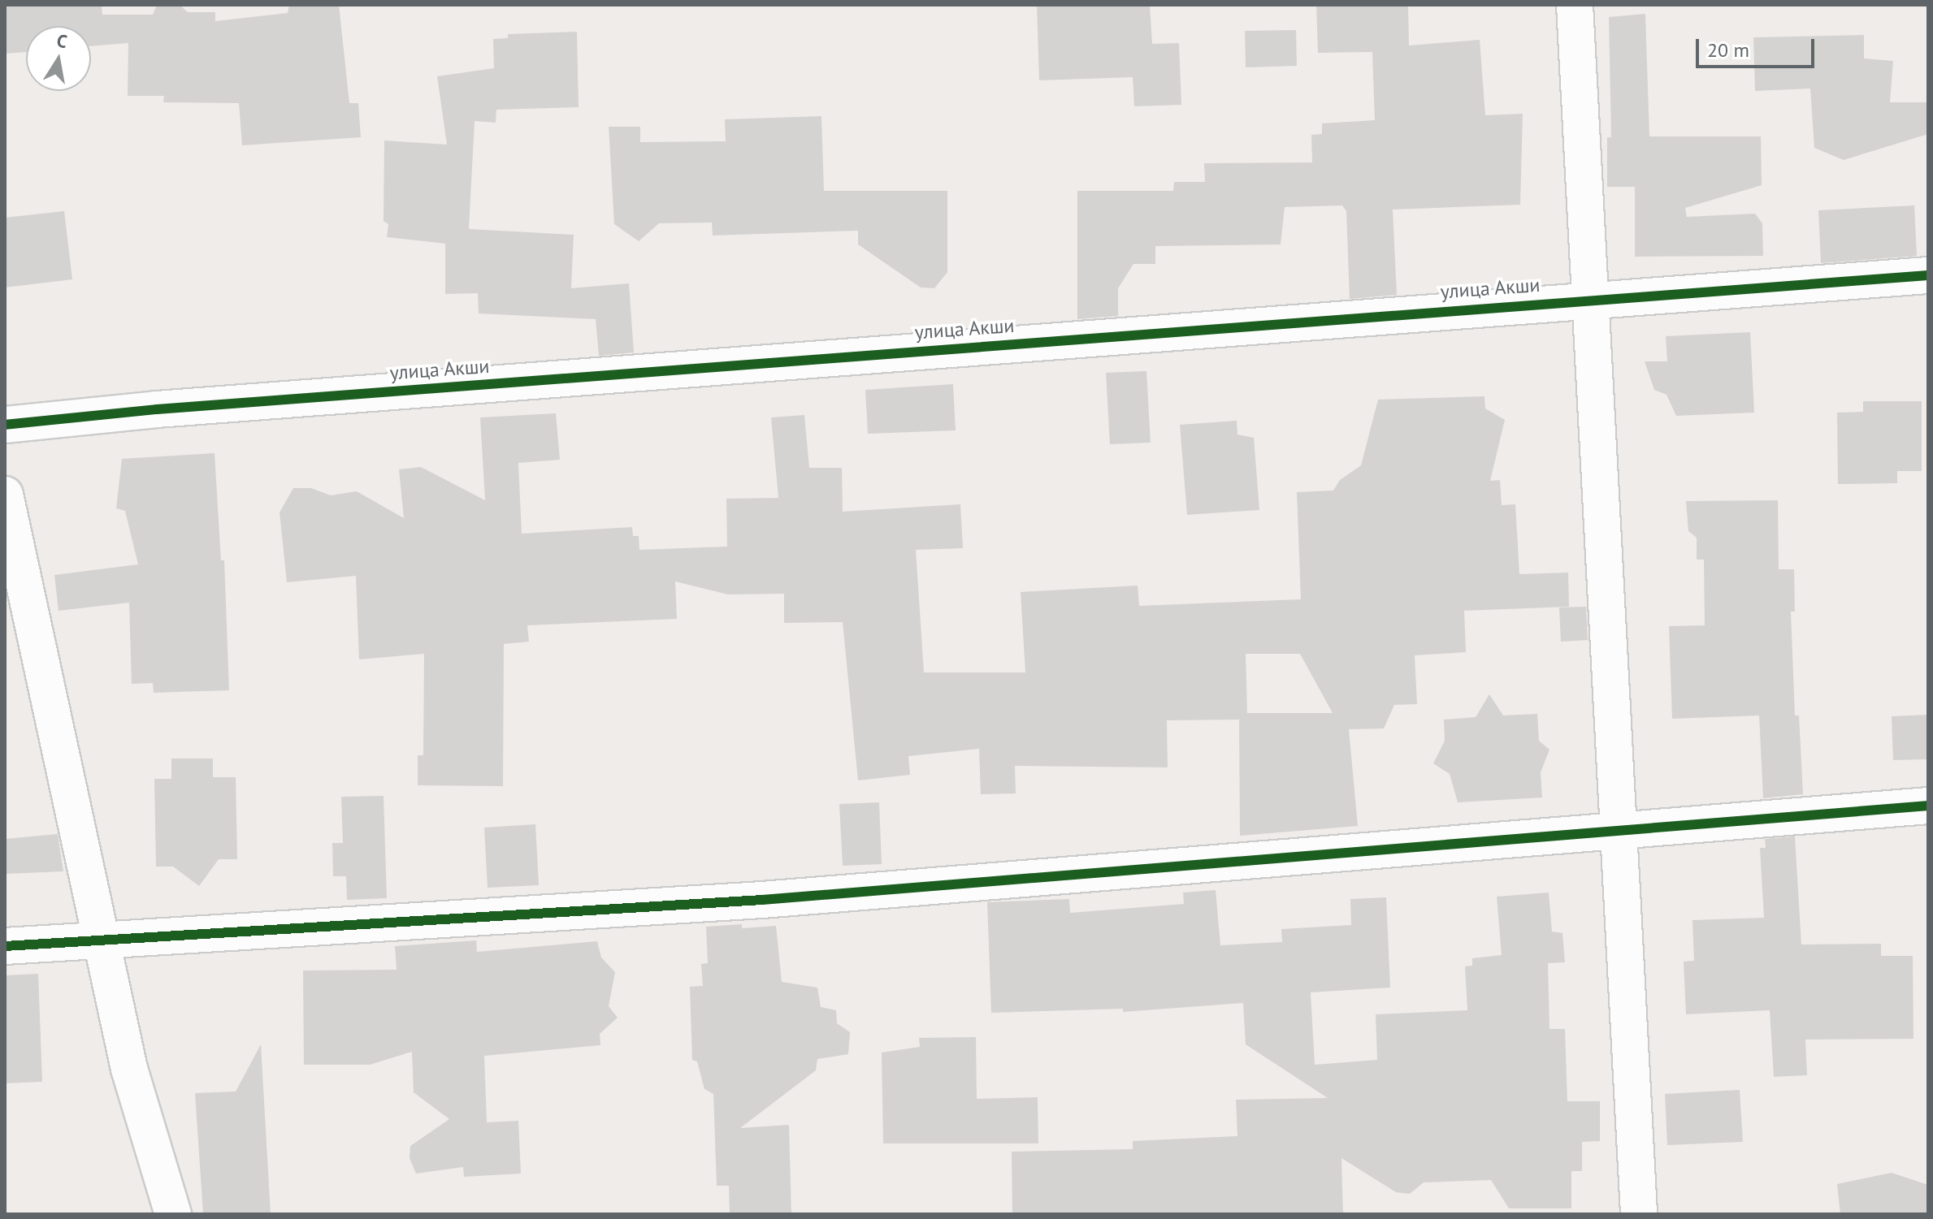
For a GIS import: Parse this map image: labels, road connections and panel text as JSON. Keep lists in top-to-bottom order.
{
  "streets": {
    "street": ["улица Акши"]
  },
  "scale_bar": "20 m",
  "north": "top"
}
